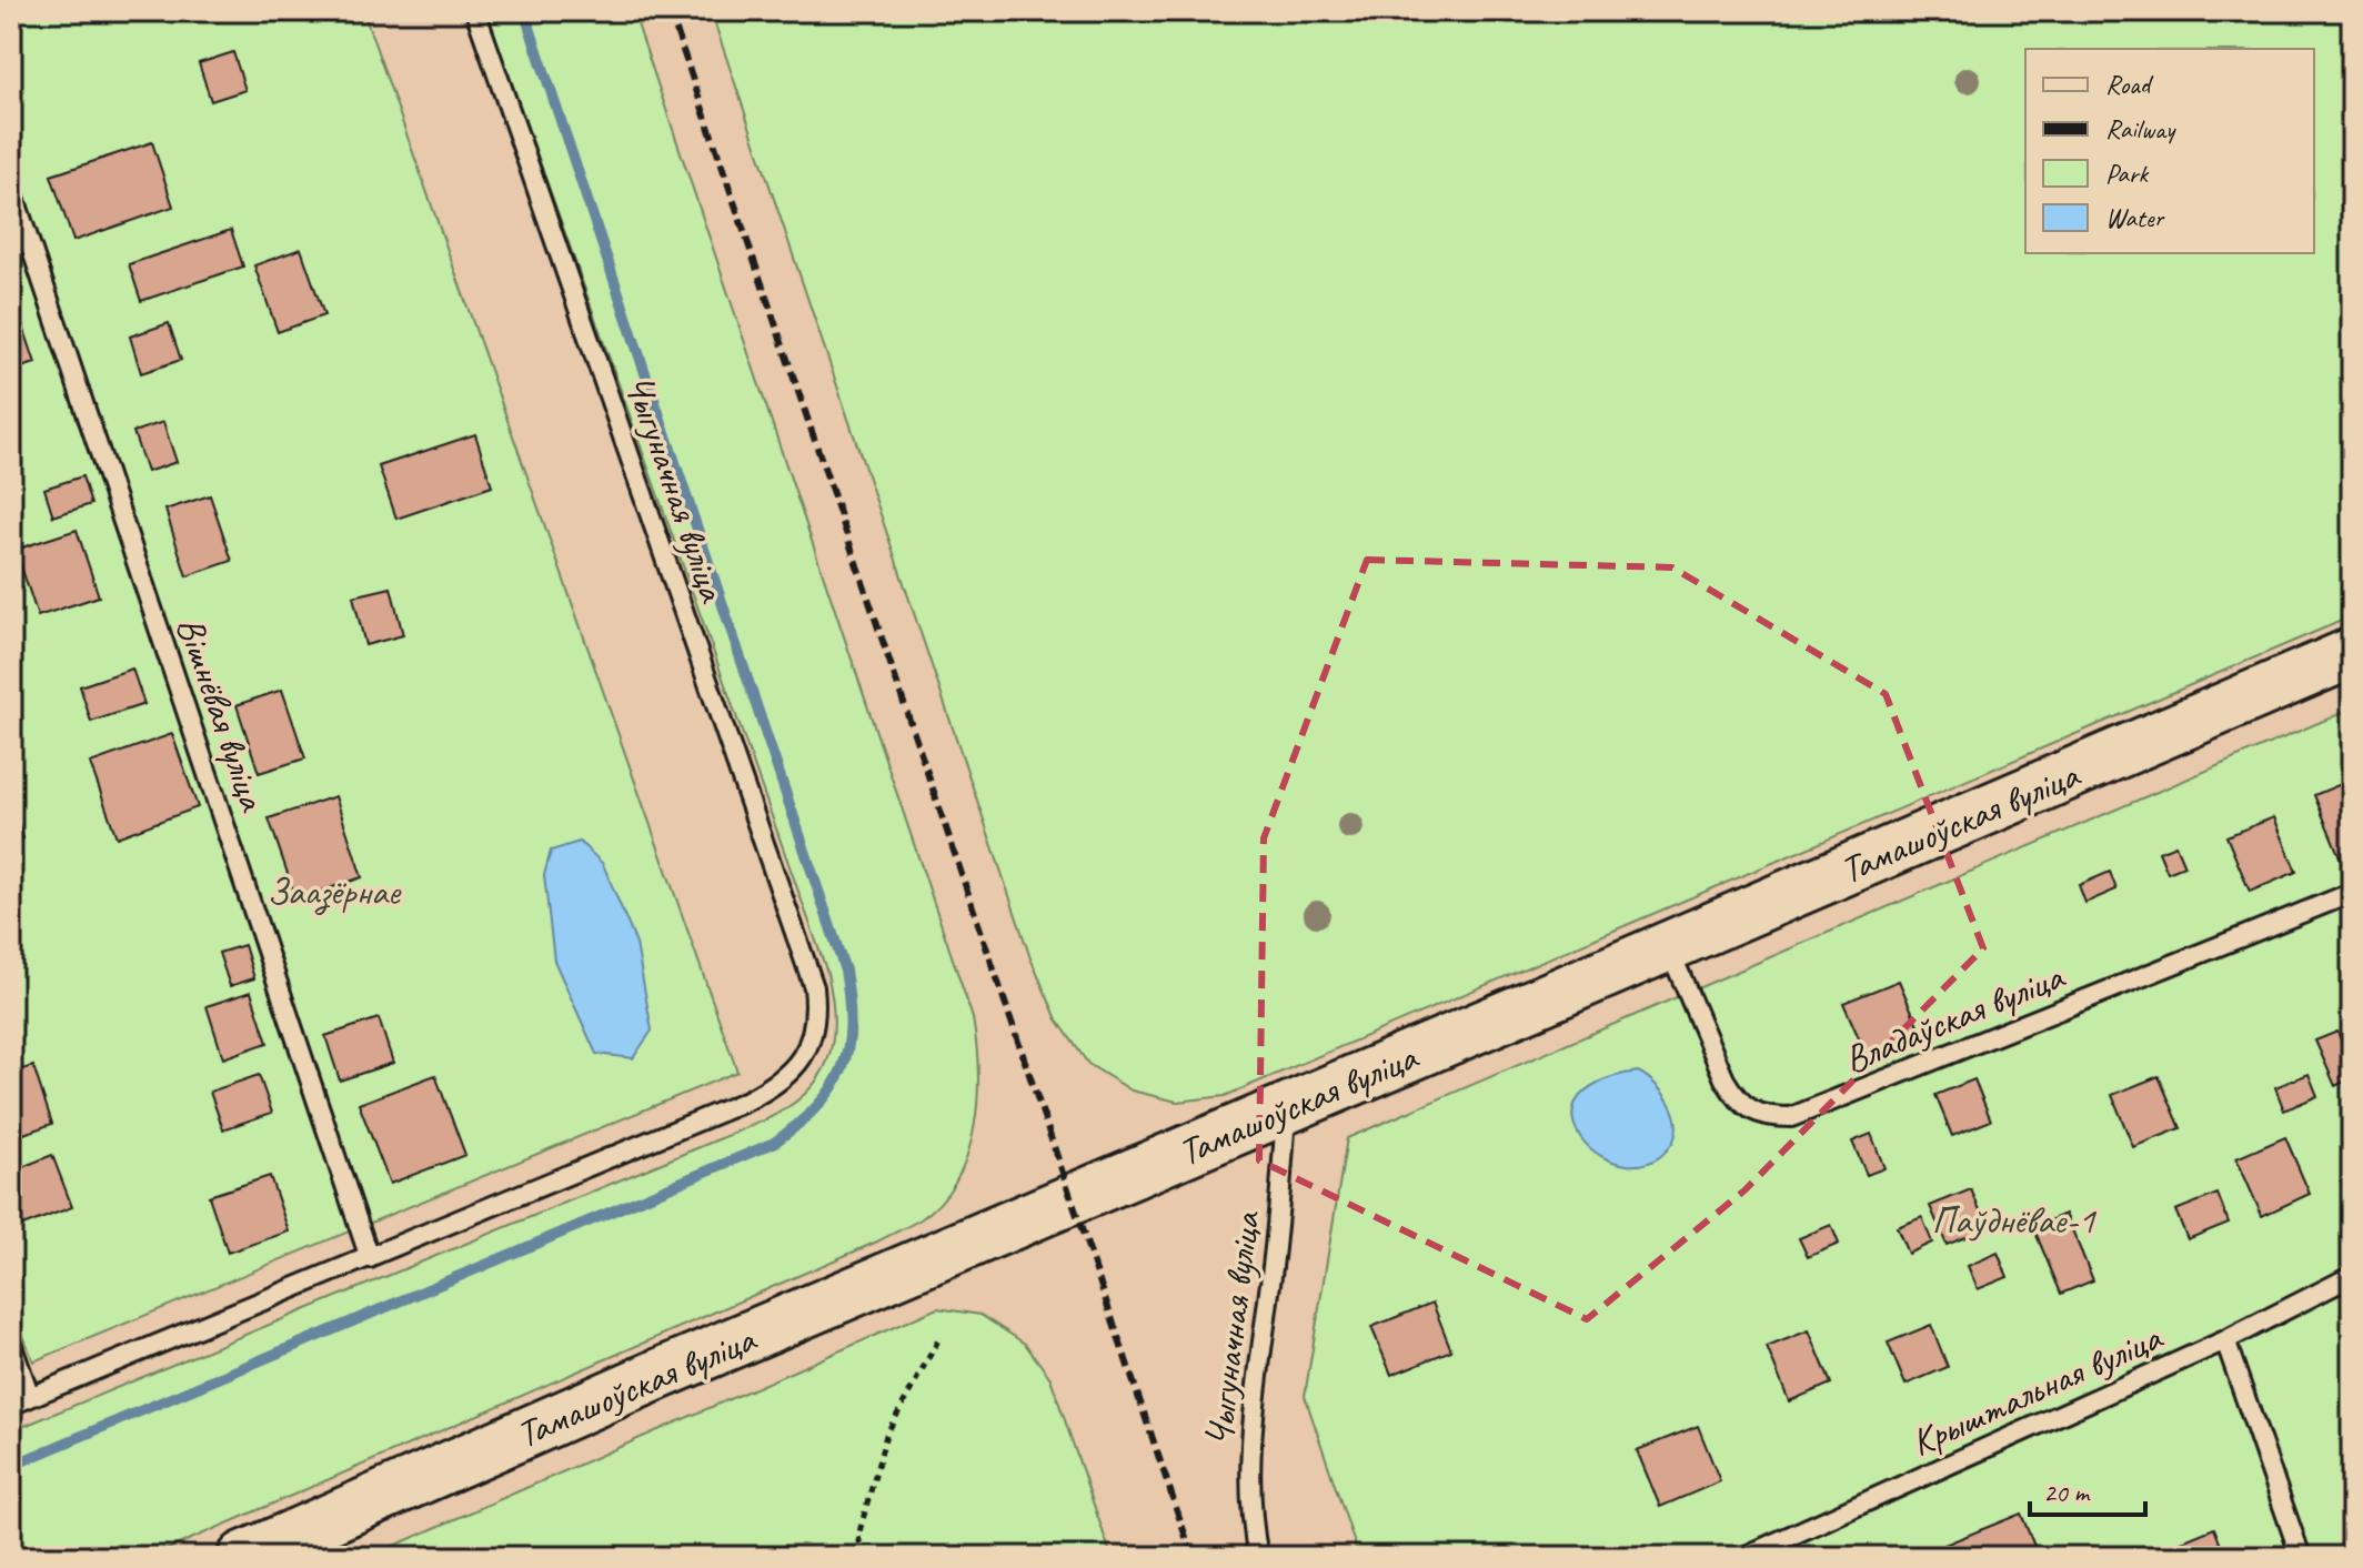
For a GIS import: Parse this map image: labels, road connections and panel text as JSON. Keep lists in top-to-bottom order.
{
  "streets": {
    "main road": ["Тамашоўская вуліца"],
    "lane": [
      "Чыгуначная вуліца",
      "Вішнёвая вуліца",
      "Владаўская вуліца",
      "Крыштальная вуліца"
    ]
  },
  "crossings": [
    ["Чыгуначная вуліца", "Вішнёвая вуліца"],
    ["Чыгуначная вуліца", "Тамашоўская вуліца"],
    ["Тамашоўская вуліца", "Владаўская вуліца"]
  ],
  "parks": ["Заазёрнае", "Паўднёвае-1"],
  "legend": [
    "Road",
    "Railway",
    "Park",
    "Water"
  ],
  "scale_bar": "20 m"
}
